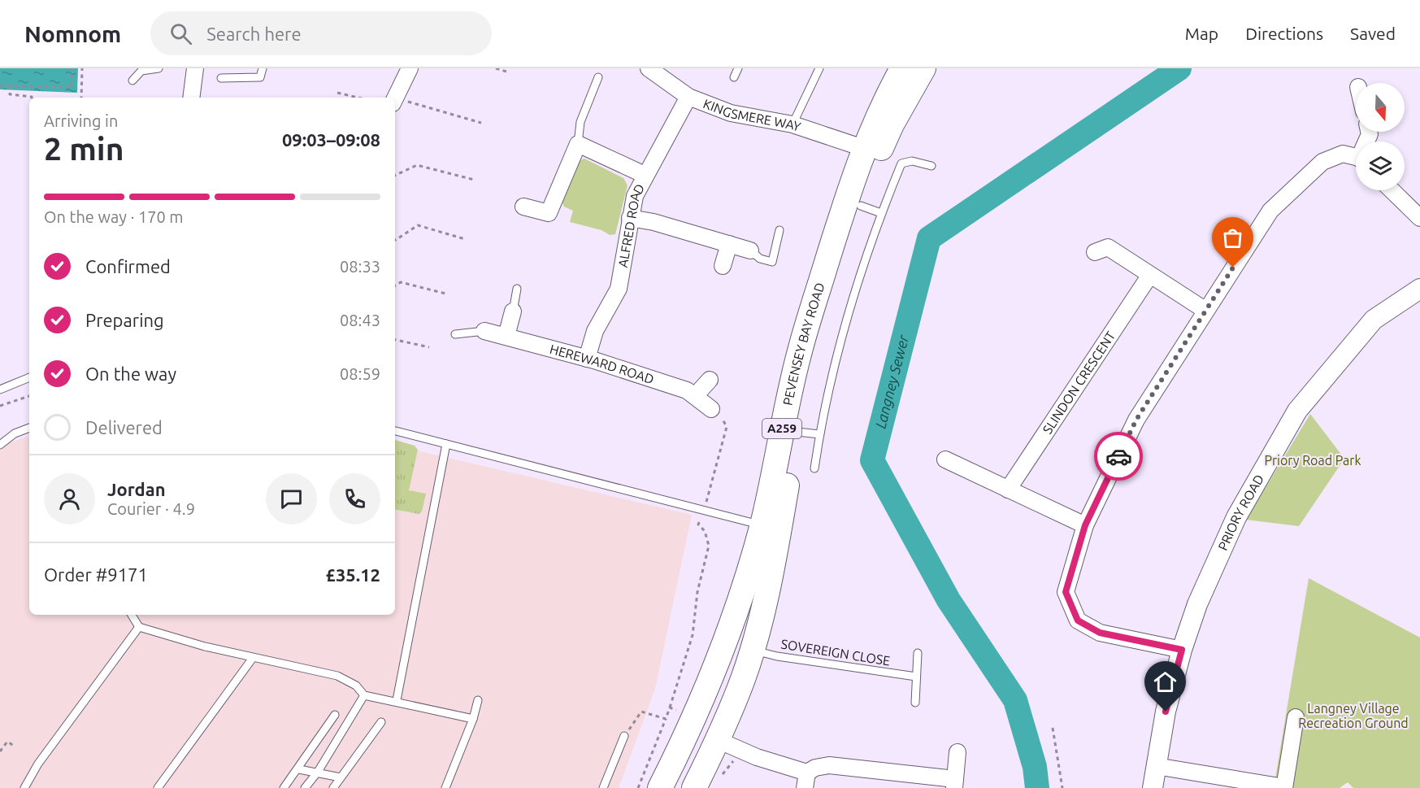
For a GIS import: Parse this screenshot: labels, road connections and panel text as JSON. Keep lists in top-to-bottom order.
{
  "streets": {
    "main road": ["PEVENSEY BAY ROAD", "A259"],
    "street": [
      "KINGSMERE WAY",
      "ALFRED ROAD",
      "HEREWARD ROAD",
      "SLINDON CRESCENT",
      "PRIORY ROAD"
    ],
    "lane": ["SOVEREIGN CLOSE"]
  },
  "crossings": [
    ["KINGSMERE WAY", "ALFRED ROAD"],
    ["KINGSMERE WAY", "PEVENSEY BAY ROAD"],
    ["ALFRED ROAD", "HEREWARD ROAD"],
    ["PEVENSEY BAY ROAD", "SOVEREIGN CLOSE"]
  ],
  "water": ["Langney Sewer"],
  "parks": ["Priory Road Park", "Langney Village Recreation Ground"],
  "north": "bottom",
  "page": {
    "header": "Nomnom",
    "search": "Search here",
    "nav": ["Map", "Directions", "Saved"],
    "heading": ["2 min", "Arriving in", "09:03–09:08"],
    "panel": [
      "Jordan",
      "Courier · 4.9",
      "Order #9171",
      "£35.12"
    ],
    "bar": "On the way · 170 m",
    "list": [
      ["Confirmed", "08:33"],
      ["Preparing", "08:43"],
      ["On the way", "08:59"],
      "Delivered"
    ]
  }
}
